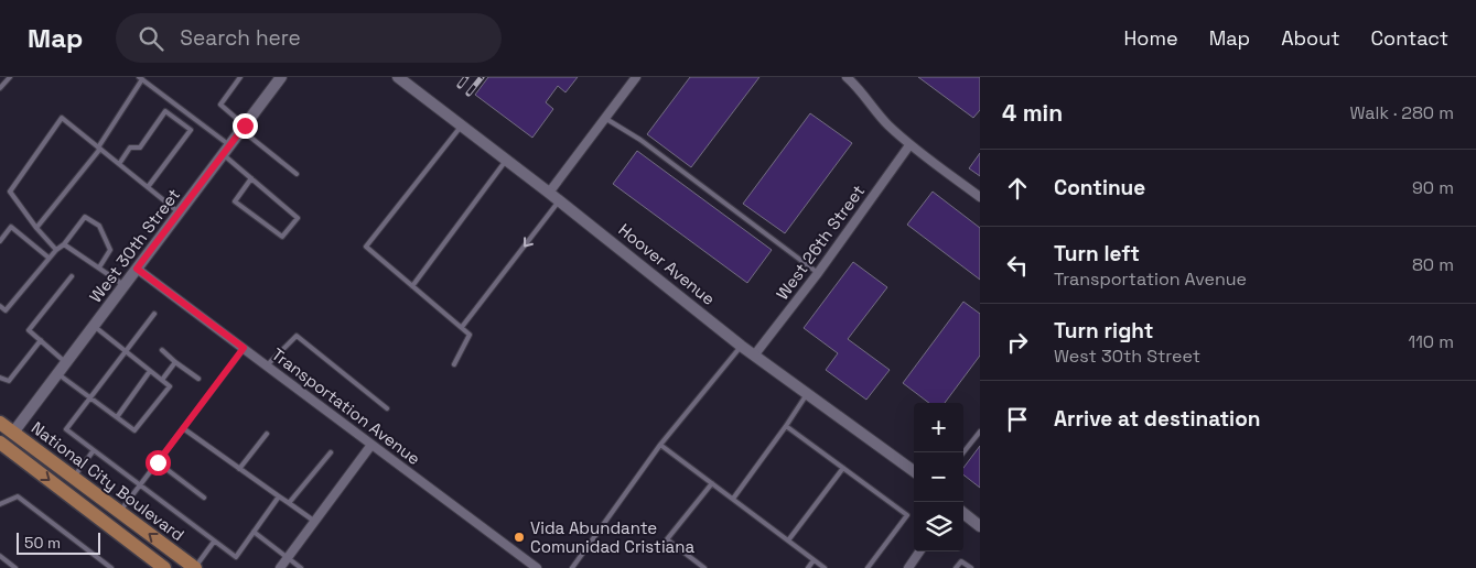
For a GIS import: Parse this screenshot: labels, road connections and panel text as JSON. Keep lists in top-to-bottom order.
{
  "streets": {
    "main road": ["National City Boulevard"],
    "street": [
      "West 26th Street",
      "West 30th Street",
      "Hoover Avenue",
      "Transportation Avenue"
    ]
  },
  "crossings": [
    ["West 26th Street", "Hoover Avenue"],
    ["West 30th Street", "Transportation Avenue"],
    ["West 30th Street", "National City Boulevard"]
  ],
  "places": ["Vida Abundante Comunidad Cristiana"],
  "scale_bar": "50 m",
  "page": {
    "header": "Map",
    "search": "Search here",
    "nav": [
      "Home",
      "Map",
      "About",
      "Contact"
    ],
    "heading": ["4 min", "Walk · 280 m"],
    "list": [
      ["Continue", "90 m"],
      ["Turn left", "Transportation Avenue", "80 m"],
      ["Turn right", "West 30th Street", "110 m"],
      "Arrive at destination"
    ],
    "map_buttons": ["+", "−"],
    "scale": "50 m"
  }
}
